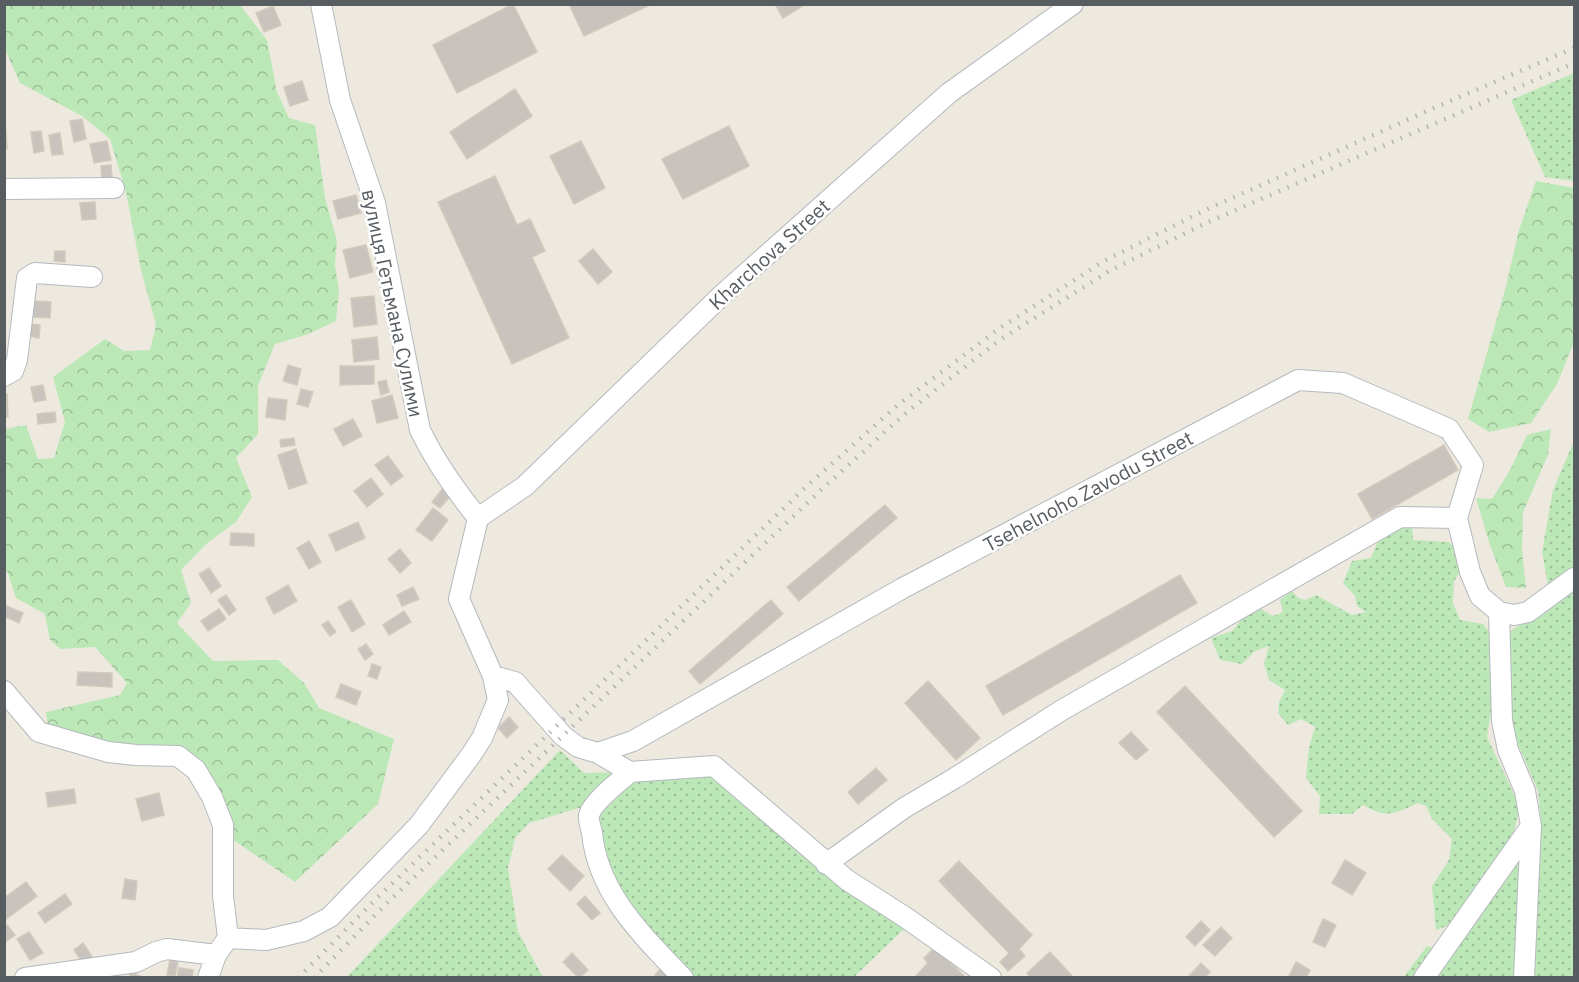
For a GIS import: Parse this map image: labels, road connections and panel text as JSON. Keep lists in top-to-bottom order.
{
  "streets": {
    "street": ["Kharchova Street", "вулиця Гетьмана Сулими", "Tsehelnoho Zavodu Street"]
  },
  "crossings": [
    ["Kharchova Street", "вулиця Гетьмана Сулими"]
  ]
}
